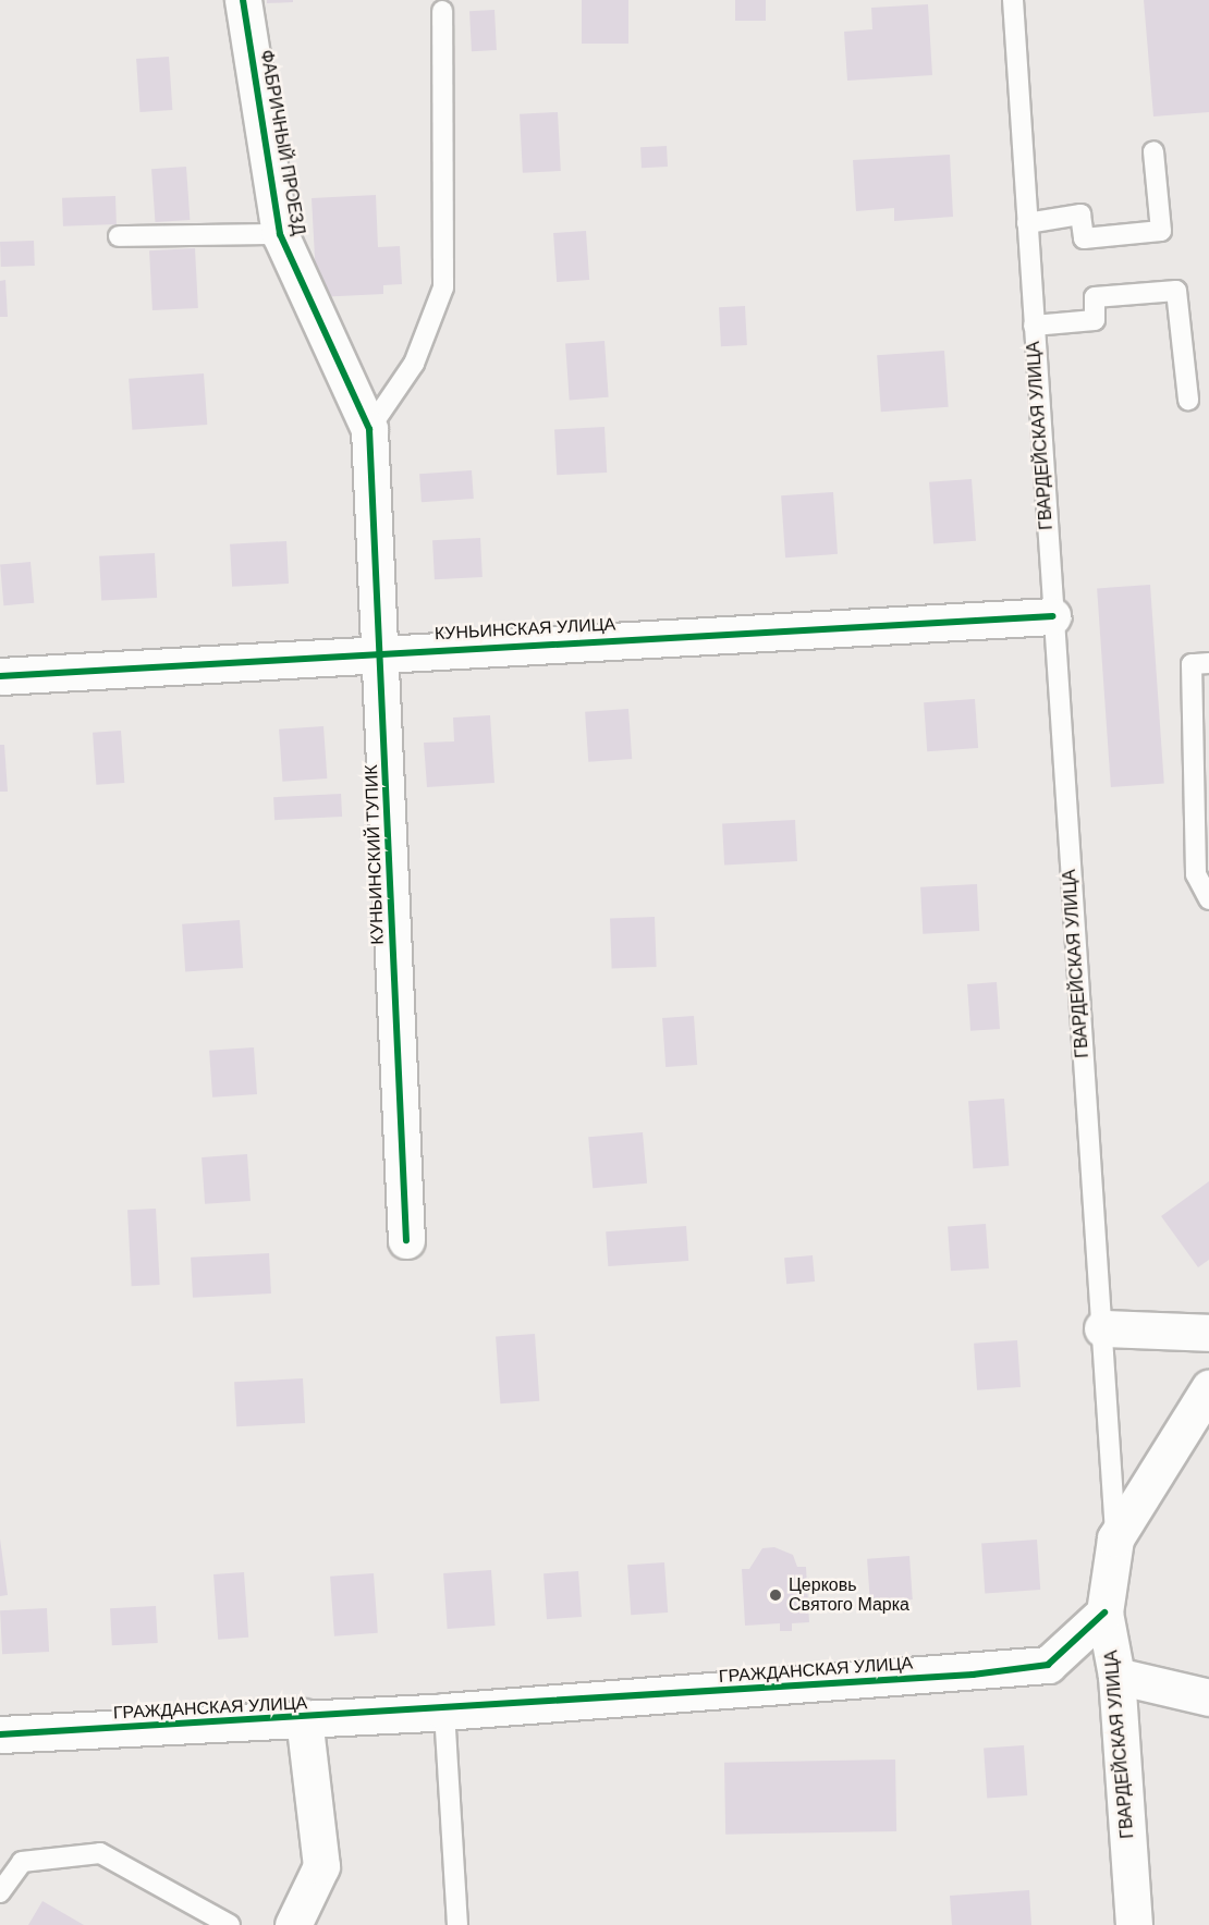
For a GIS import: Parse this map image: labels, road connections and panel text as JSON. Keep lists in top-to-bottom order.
{
  "streets": {
    "street": [
      "ФАБРИЧНЫЙ ПРОЕЗД",
      "ГВАРДЕЙСКАЯ УЛИЦА",
      "КУНЬИНСКАЯ УЛИЦА",
      "КУНЬИНСКИЙ ТУПИК",
      "ГРАЖДАНСКАЯ УЛИЦА"
    ]
  },
  "crossings": [
    ["ФАБРИЧНЫЙ ПРОЕЗД", "КУНЬИНСКИЙ ТУПИК"],
    ["ГВАРДЕЙСКАЯ УЛИЦА", "КУНЬИНСКАЯ УЛИЦА"],
    ["ГВАРДЕЙСКАЯ УЛИЦА", "ГРАЖДАНСКАЯ УЛИЦА"],
    ["КУНЬИНСКАЯ УЛИЦА", "КУНЬИНСКИЙ ТУПИК"]
  ],
  "places": ["Церковь Святого Марка"]
}
